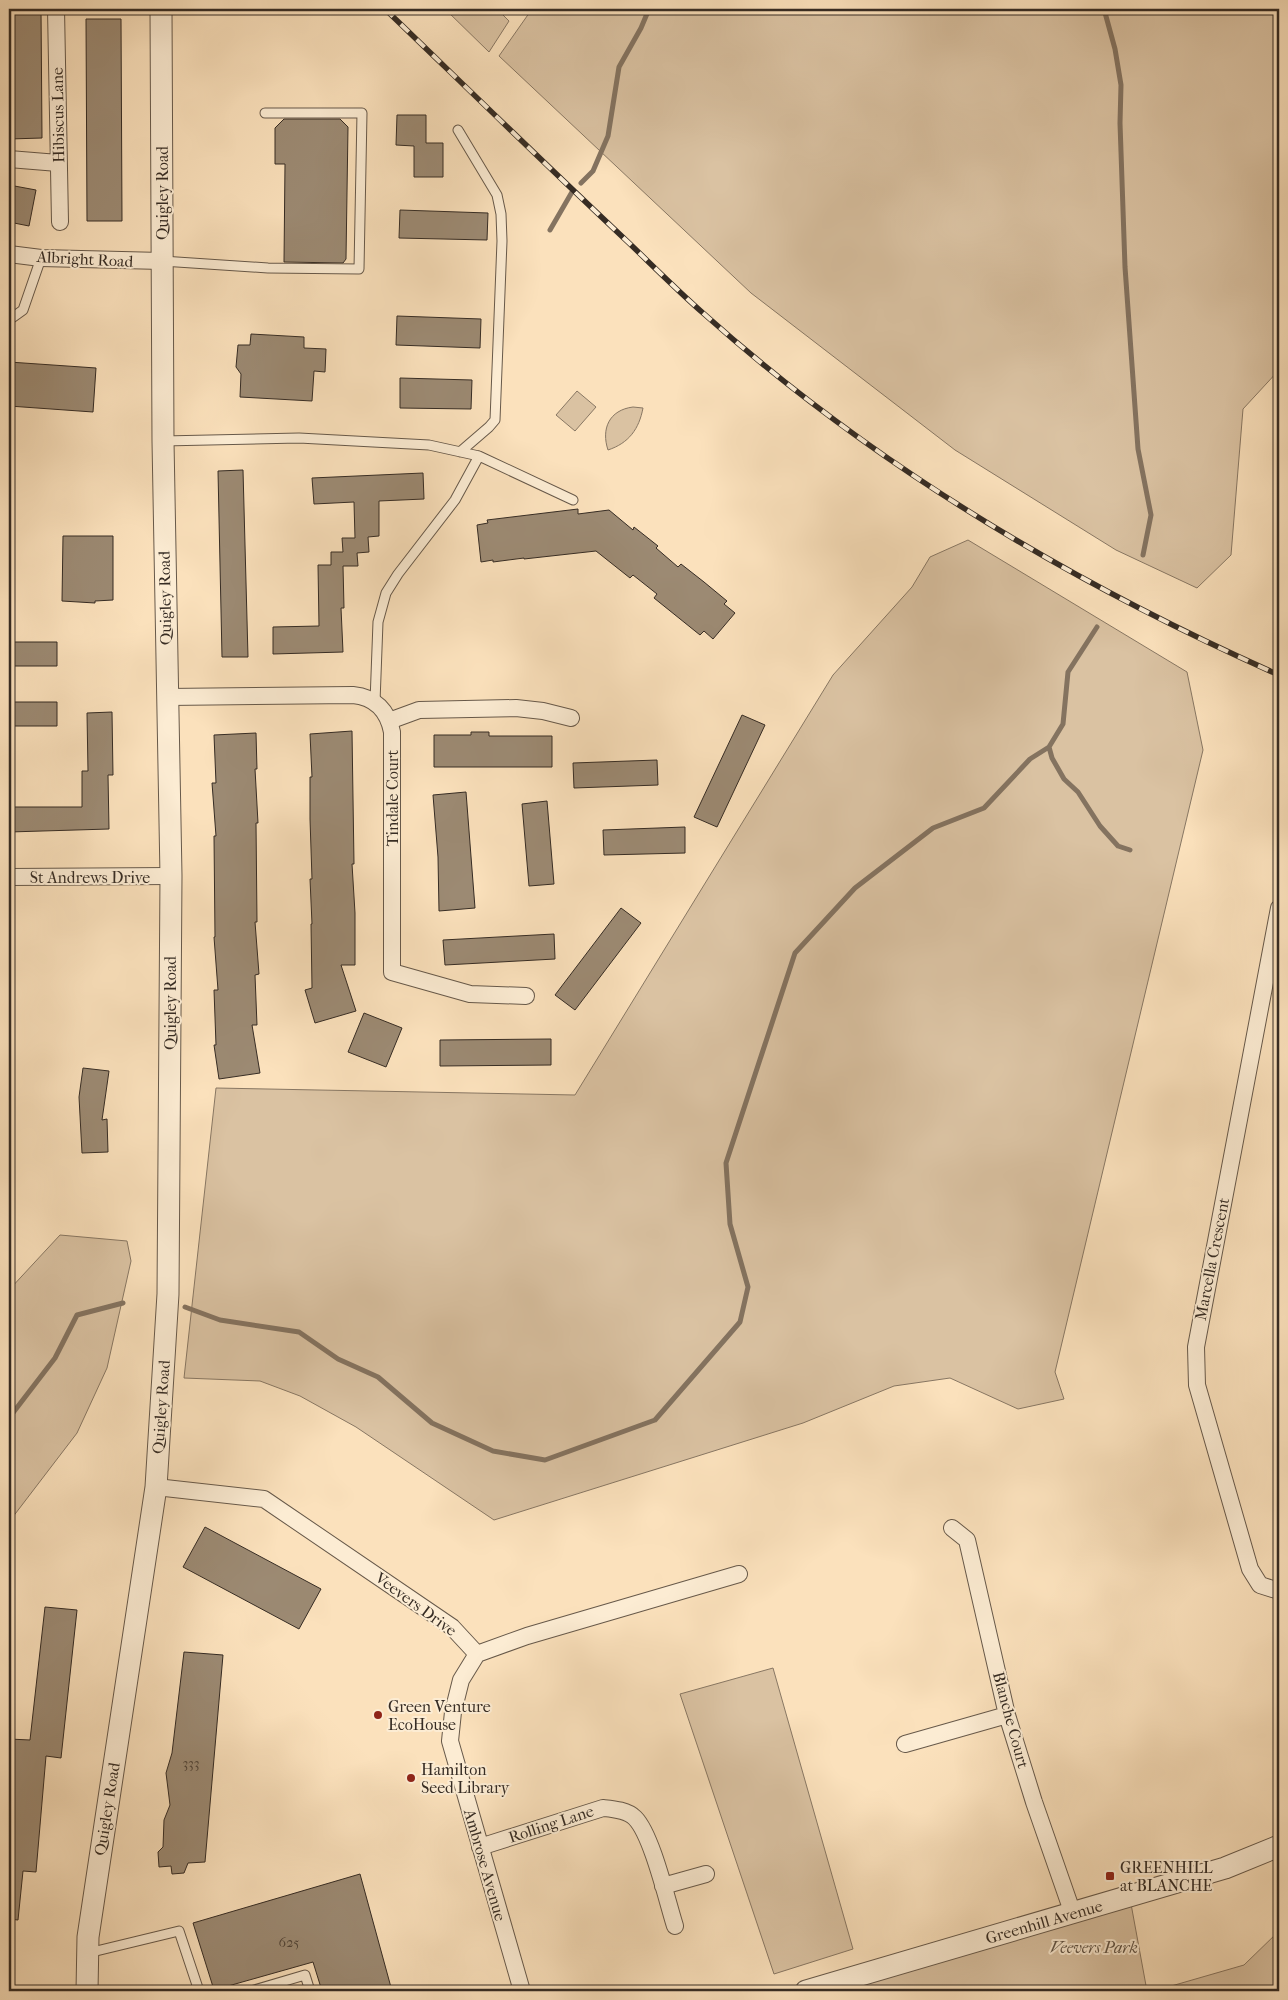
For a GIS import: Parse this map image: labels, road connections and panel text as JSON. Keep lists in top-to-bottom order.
{
  "streets": {
    "street": [
      "Hibiscus Lane",
      "Quigley Road",
      "Albright Road",
      "Tindale Court",
      "St Andrews Drive",
      "Marcella Crescent",
      "Veevers Drive",
      "Blanche Court",
      "Rolling Lane",
      "Ambrose Avenue",
      "Greenhill Avenue"
    ]
  },
  "crossings": [
    ["Quigley Road", "Albright Road"],
    ["Quigley Road", "St Andrews Drive"],
    ["Quigley Road", "Veevers Drive"],
    ["Veevers Drive", "Ambrose Avenue"],
    ["Blanche Court", "Greenhill Avenue"],
    ["Rolling Lane", "Ambrose Avenue"]
  ],
  "parks": ["Veevers Park"],
  "places": {
    "other": ["Green Venture EcoHouse", "Hamilton Seed Library"],
    "transit": ["GREENHILL at BLANCHE"]
  },
  "house_numbers": ["333", "625"]
}
